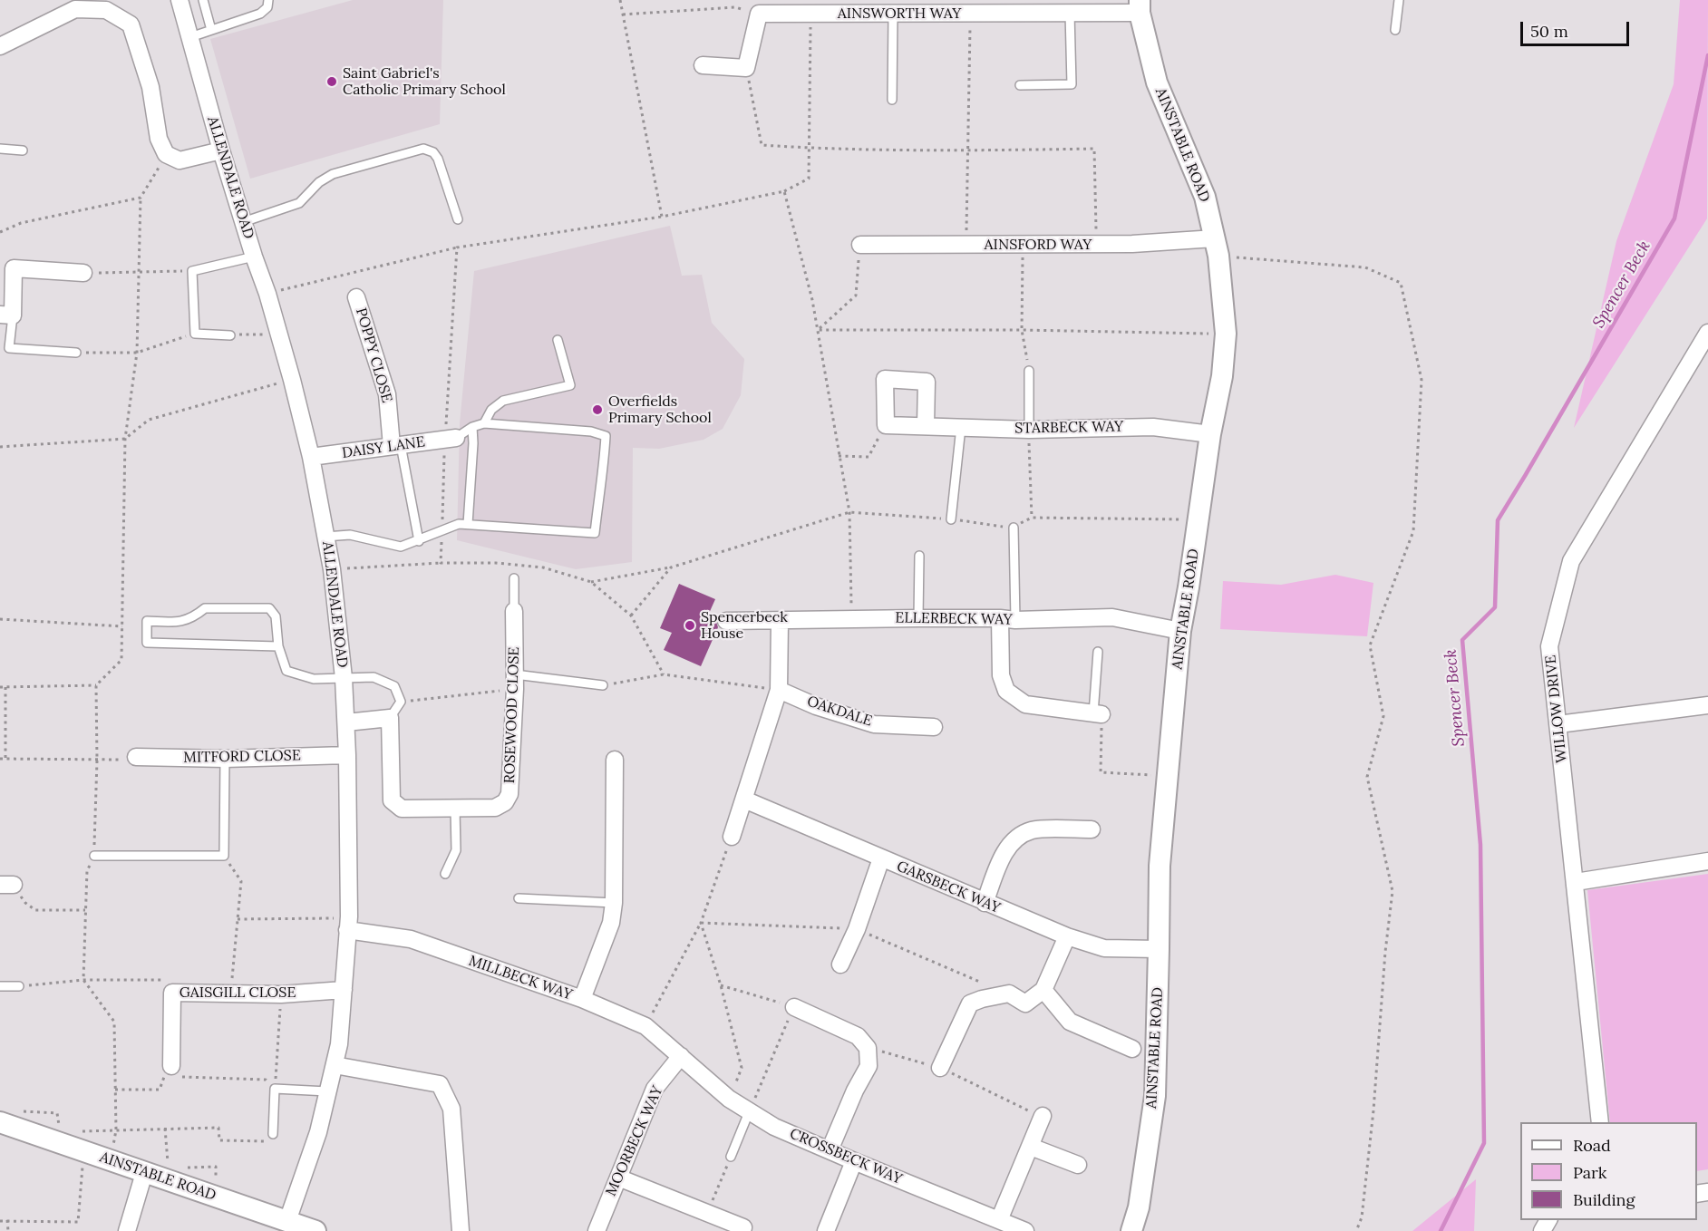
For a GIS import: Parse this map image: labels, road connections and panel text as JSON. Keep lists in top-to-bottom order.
{
  "streets": {
    "street": [
      "AINSWORTH WAY",
      "AINSTABLE ROAD",
      "ALLENDALE ROAD",
      "AINSFORD WAY",
      "POPPY CLOSE",
      "STARBECK WAY",
      "DAISY LANE",
      "ELLERBECK WAY",
      "WILLOW DRIVE",
      "OAKDALE",
      "ROSEWOOD CLOSE",
      "MITFORD CLOSE",
      "GARSBECK WAY",
      "MILLBECK WAY",
      "GAISGILL CLOSE",
      "MOORBECK WAY",
      "CROSSBECK WAY"
    ]
  },
  "crossings": [
    ["AINSWORTH WAY", "AINSTABLE ROAD"],
    ["AINSTABLE ROAD", "ALLENDALE ROAD"],
    ["AINSTABLE ROAD", "AINSFORD WAY"],
    ["AINSTABLE ROAD", "STARBECK WAY"],
    ["AINSTABLE ROAD", "ELLERBECK WAY"],
    ["AINSTABLE ROAD", "GARSBECK WAY"],
    ["ALLENDALE ROAD", "DAISY LANE"],
    ["ALLENDALE ROAD", "MITFORD CLOSE"],
    ["ALLENDALE ROAD", "MILLBECK WAY"],
    ["ALLENDALE ROAD", "GAISGILL CLOSE"],
    ["POPPY CLOSE", "DAISY LANE"],
    ["MILLBECK WAY", "MOORBECK WAY"],
    ["MILLBECK WAY", "CROSSBECK WAY"],
    ["MOORBECK WAY", "CROSSBECK WAY"]
  ],
  "water": ["Spencer Beck"],
  "places": ["Saint Gabriel's Catholic Primary School", "Overfields Primary School", "Spencerbeck House"],
  "legend": ["Road", "Park", "Building"],
  "scale_bar": "50 m"
}
